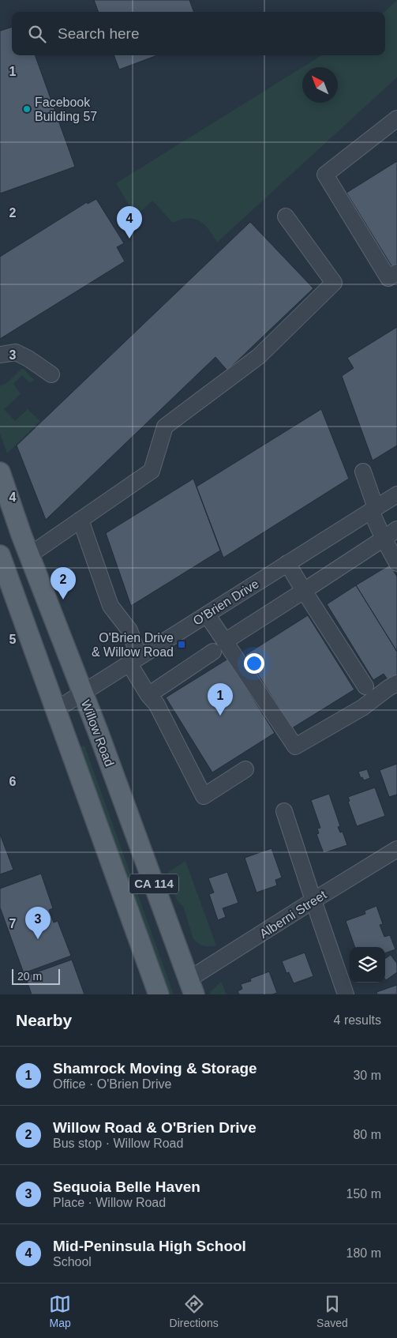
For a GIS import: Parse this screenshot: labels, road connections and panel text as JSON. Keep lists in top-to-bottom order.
{
  "streets": {
    "main road": ["Willow Road", "CA 114"],
    "street": ["O'Brien Drive", "Alberni Street"]
  },
  "crossings": [
    ["O'Brien Drive", "Willow Road"],
    ["O'Brien Drive", "CA 114"],
    ["Willow Road", "Alberni Street"]
  ],
  "places": {
    "other": ["Facebook Building 57"],
    "transit": ["O'Brien Drive & Willow Road"]
  },
  "scale_bar": "20 m",
  "north": "top left",
  "page": {
    "search": "Search here",
    "pins": [
      "4",
      "2",
      "1",
      "3"
    ],
    "scale": "20 m",
    "heading": ["Nearby", "4 results"],
    "list": [
      {
        "mark": "1",
        "name": "Shamrock Moving & Storage",
        "note": "Office · O'Brien Drive",
        "value": "30 m"
      },
      {
        "mark": "2",
        "name": "Willow Road & O'Brien Drive",
        "note": "Bus stop · Willow Road",
        "value": "80 m"
      },
      {
        "mark": "3",
        "name": "Sequoia Belle Haven",
        "note": "Place · Willow Road",
        "value": "150 m"
      },
      {
        "mark": "4",
        "name": "Mid-Peninsula High School",
        "note": "School",
        "value": "180 m"
      }
    ],
    "nav": ["Map", "Directions", "Saved"]
  },
  "grid": {
    "rows": [
      "1",
      "2",
      "3",
      "4",
      "5",
      "6",
      "7"
    ]
  }
}
